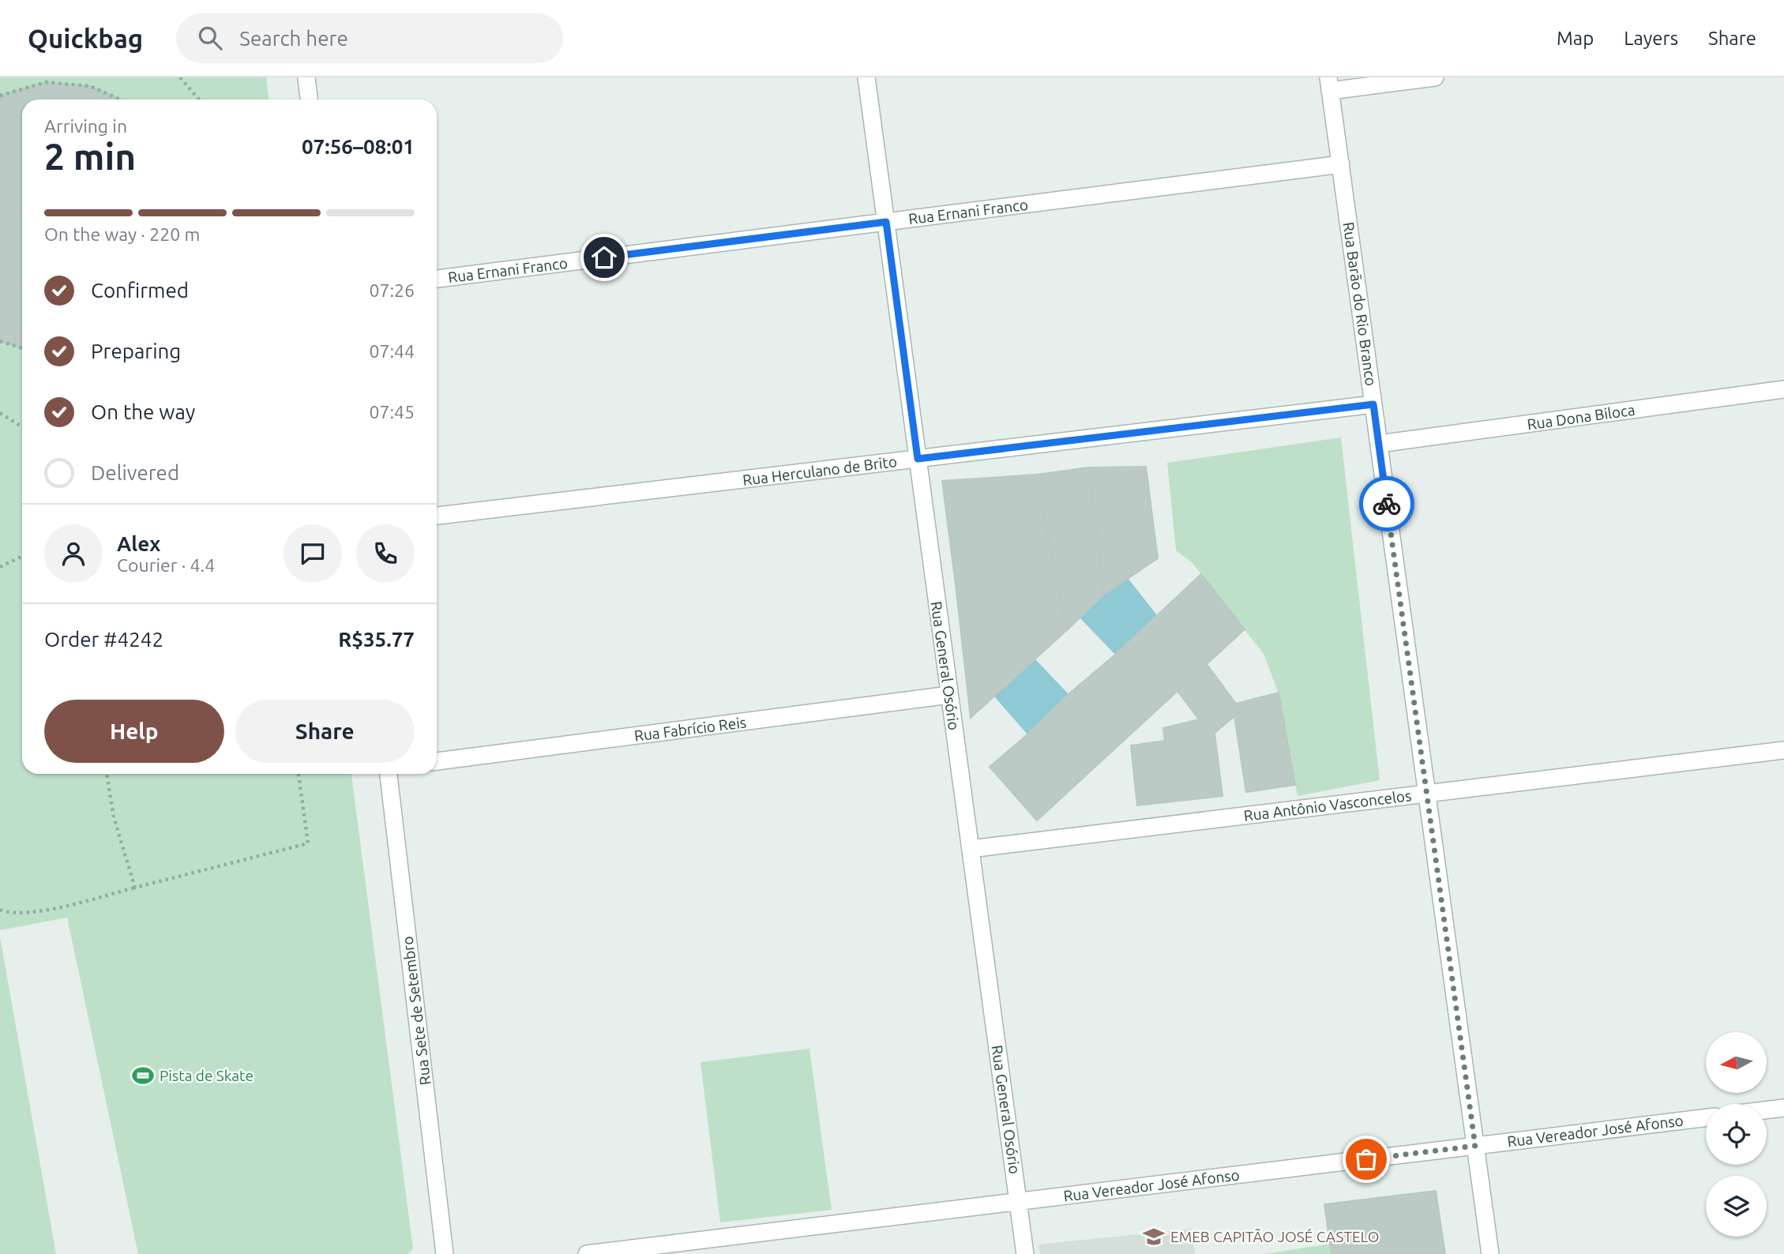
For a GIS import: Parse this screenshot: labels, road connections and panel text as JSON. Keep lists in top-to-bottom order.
{
  "streets": {
    "street": [
      "Rua Ernani Franco",
      "Rua Barão do Rio Branco",
      "Rua Dona Biloca",
      "Rua Herculano de Brito",
      "Rua General Osório",
      "Rua Fabrício Reis",
      "Rua Antônio Vasconcelos",
      "Rua Sete de Setembro",
      "Rua Vereador José Afonso"
    ]
  },
  "crossings": [
    ["Rua Ernani Franco", "Rua Barão do Rio Branco"],
    ["Rua Ernani Franco", "Rua General Osório"],
    ["Rua Barão do Rio Branco", "Rua Dona Biloca"],
    ["Rua Barão do Rio Branco", "Rua Herculano de Brito"],
    ["Rua Barão do Rio Branco", "Rua Antônio Vasconcelos"],
    ["Rua Barão do Rio Branco", "Rua Vereador José Afonso"],
    ["Rua Herculano de Brito", "Rua General Osório"],
    ["Rua General Osório", "Rua Fabrício Reis"],
    ["Rua General Osório", "Rua Antônio Vasconcelos"],
    ["Rua General Osório", "Rua Vereador José Afonso"]
  ],
  "places": {
    "sports": ["Pista de Skate"],
    "school or university": ["EMEB CAPITÃO JOSÉ CASTELO"]
  },
  "north": "left",
  "page": {
    "header": "Quickbag",
    "search": "Search here",
    "nav": ["Map", "Layers", "Share"],
    "heading": ["2 min", "Arriving in", "07:56–08:01"],
    "panel": [
      "Alex",
      "Courier · 4.4",
      "Order #4242",
      "R$35.77"
    ],
    "bar": "On the way · 220 m",
    "list": [
      ["Confirmed", "07:26"],
      ["Preparing", "07:44"],
      ["On the way", "07:45"],
      "Delivered"
    ],
    "buttons": ["Help", "Share"]
  }
}
